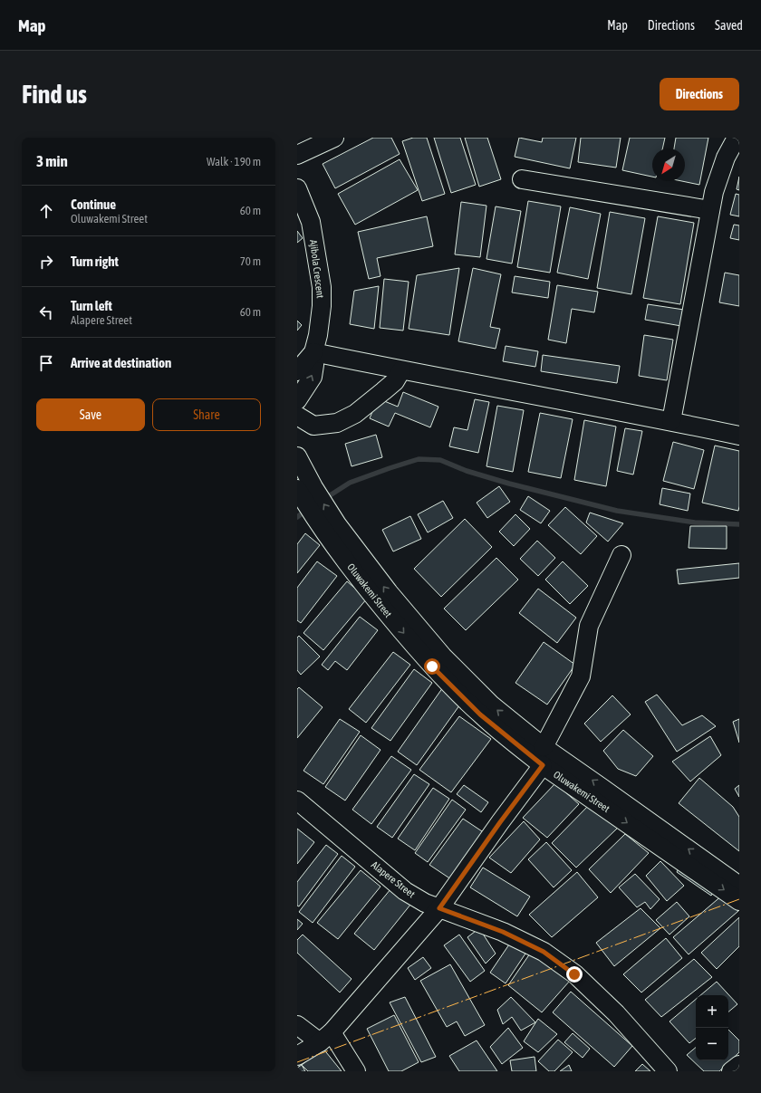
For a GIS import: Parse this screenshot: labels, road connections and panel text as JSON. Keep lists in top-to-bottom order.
{
  "streets": {
    "street": ["Ajibola Crescent", "Oluwakemi Street", "Alapere Street"]
  },
  "north": "bottom left",
  "page": {
    "header": "Map",
    "nav": ["Map", "Directions", "Saved"],
    "buttons": [
      "Directions",
      ["Save", "Share"]
    ],
    "title": "Find us",
    "heading": ["3 min", "Walk · 190 m"],
    "list": [
      ["Continue", "Oluwakemi Street", "60 m"],
      ["Turn right", "70 m"],
      ["Turn left", "Alapere Street", "60 m"],
      "Arrive at destination"
    ],
    "map_buttons": ["+", "−"]
  }
}
